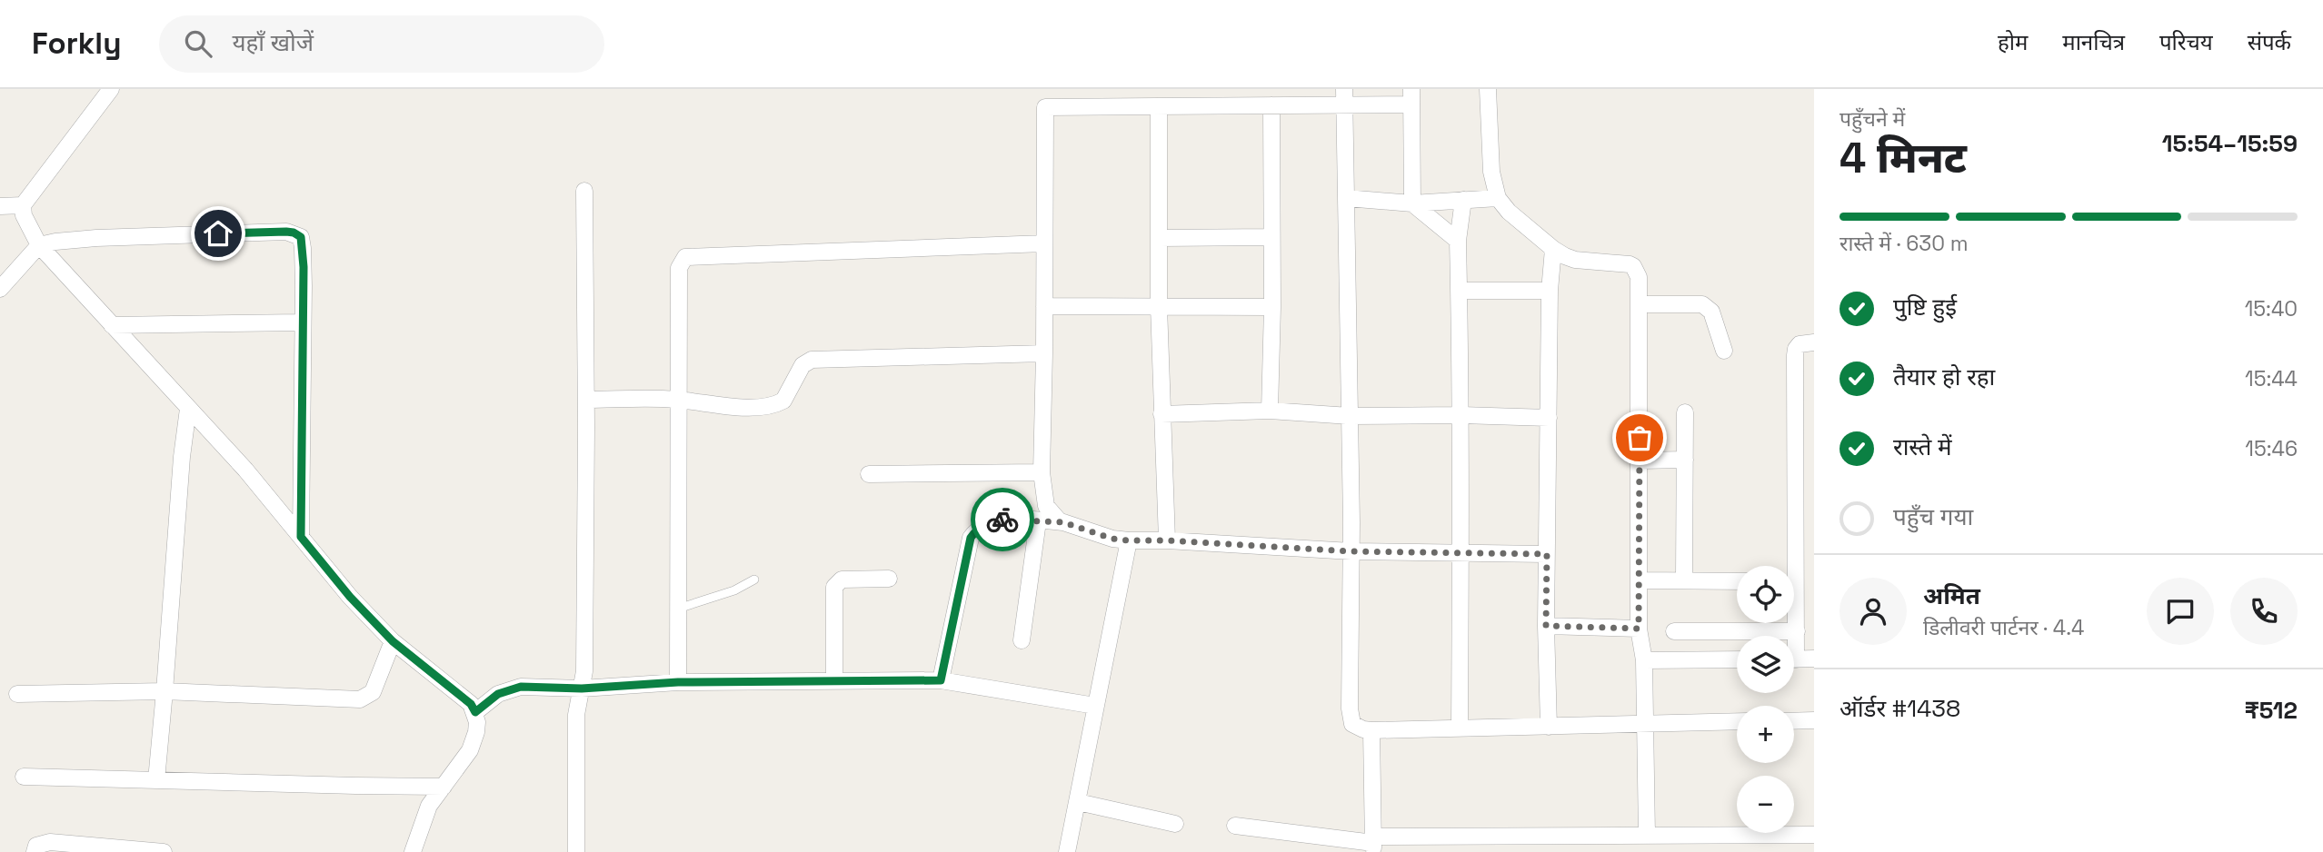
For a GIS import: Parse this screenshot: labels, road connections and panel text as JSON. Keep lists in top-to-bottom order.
{
  "page": {
    "header": "Forkly",
    "search": "यहाँ खोजें",
    "nav": [
      "होम",
      "मानचित्र",
      "परिचय",
      "संपर्क"
    ],
    "heading": ["4 मिनट", "पहुँचने में", "15:54–15:59"],
    "panel": [
      "अमित",
      "डिलीवरी पार्टनर · 4.4",
      "ऑर्डर #1438",
      "₹512"
    ],
    "bar": "रास्ते में · 630 m",
    "list": [
      ["पुष्टि हुई", "15:40"],
      ["तैयार हो रहा", "15:44"],
      ["रास्ते में", "15:46"],
      "पहुँच गया"
    ],
    "map_buttons": ["+", "−"]
  }
}
